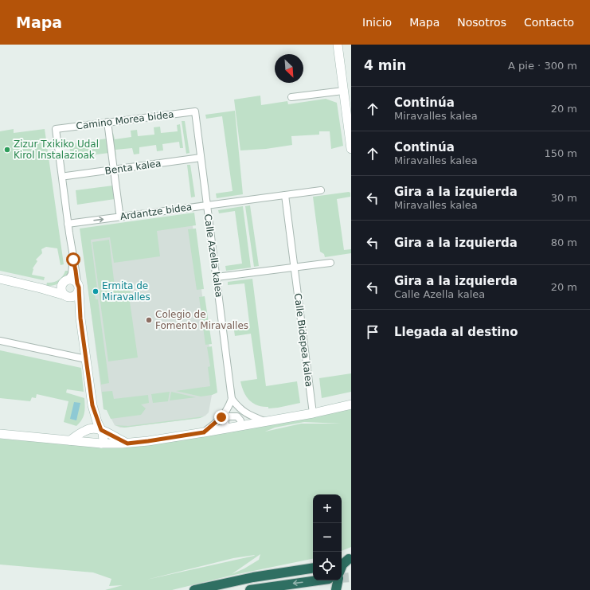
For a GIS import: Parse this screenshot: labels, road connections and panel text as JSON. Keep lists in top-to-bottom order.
{
  "streets": {
    "street": [
      "Camino Morea bidea",
      "Benta kalea",
      "Ardantze bidea",
      "Calle Azella kalea",
      "Calle Bidepea kalea"
    ]
  },
  "crossings": [
    ["Camino Morea bidea", "Ardantze bidea"],
    ["Camino Morea bidea", "Calle Azella kalea"],
    ["Benta kalea", "Calle Azella kalea"],
    ["Ardantze bidea", "Calle Azella kalea"],
    ["Ardantze bidea", "Calle Bidepea kalea"]
  ],
  "one_way": ["Ardantze bidea"],
  "places": ["Zizur Txikiko Udal Kirol Instalazioak", "Ermita de Miravalles", "Colegio de Fomento Miravalles"],
  "north": "bottom right",
  "page": {
    "header": "Mapa",
    "nav": [
      "Inicio",
      "Mapa",
      "Nosotros",
      "Contacto"
    ],
    "heading": ["4 min", "A pie · 300 m"],
    "list": [
      ["Continúa", "Miravalles kalea", "20 m"],
      ["Continúa", "Miravalles kalea", "150 m"],
      ["Gira a la izquierda", "Miravalles kalea", "30 m"],
      ["Gira a la izquierda", "80 m"],
      ["Gira a la izquierda", "Calle Azella kalea", "20 m"],
      "Llegada al destino"
    ],
    "map_buttons": ["+", "−"]
  }
}
